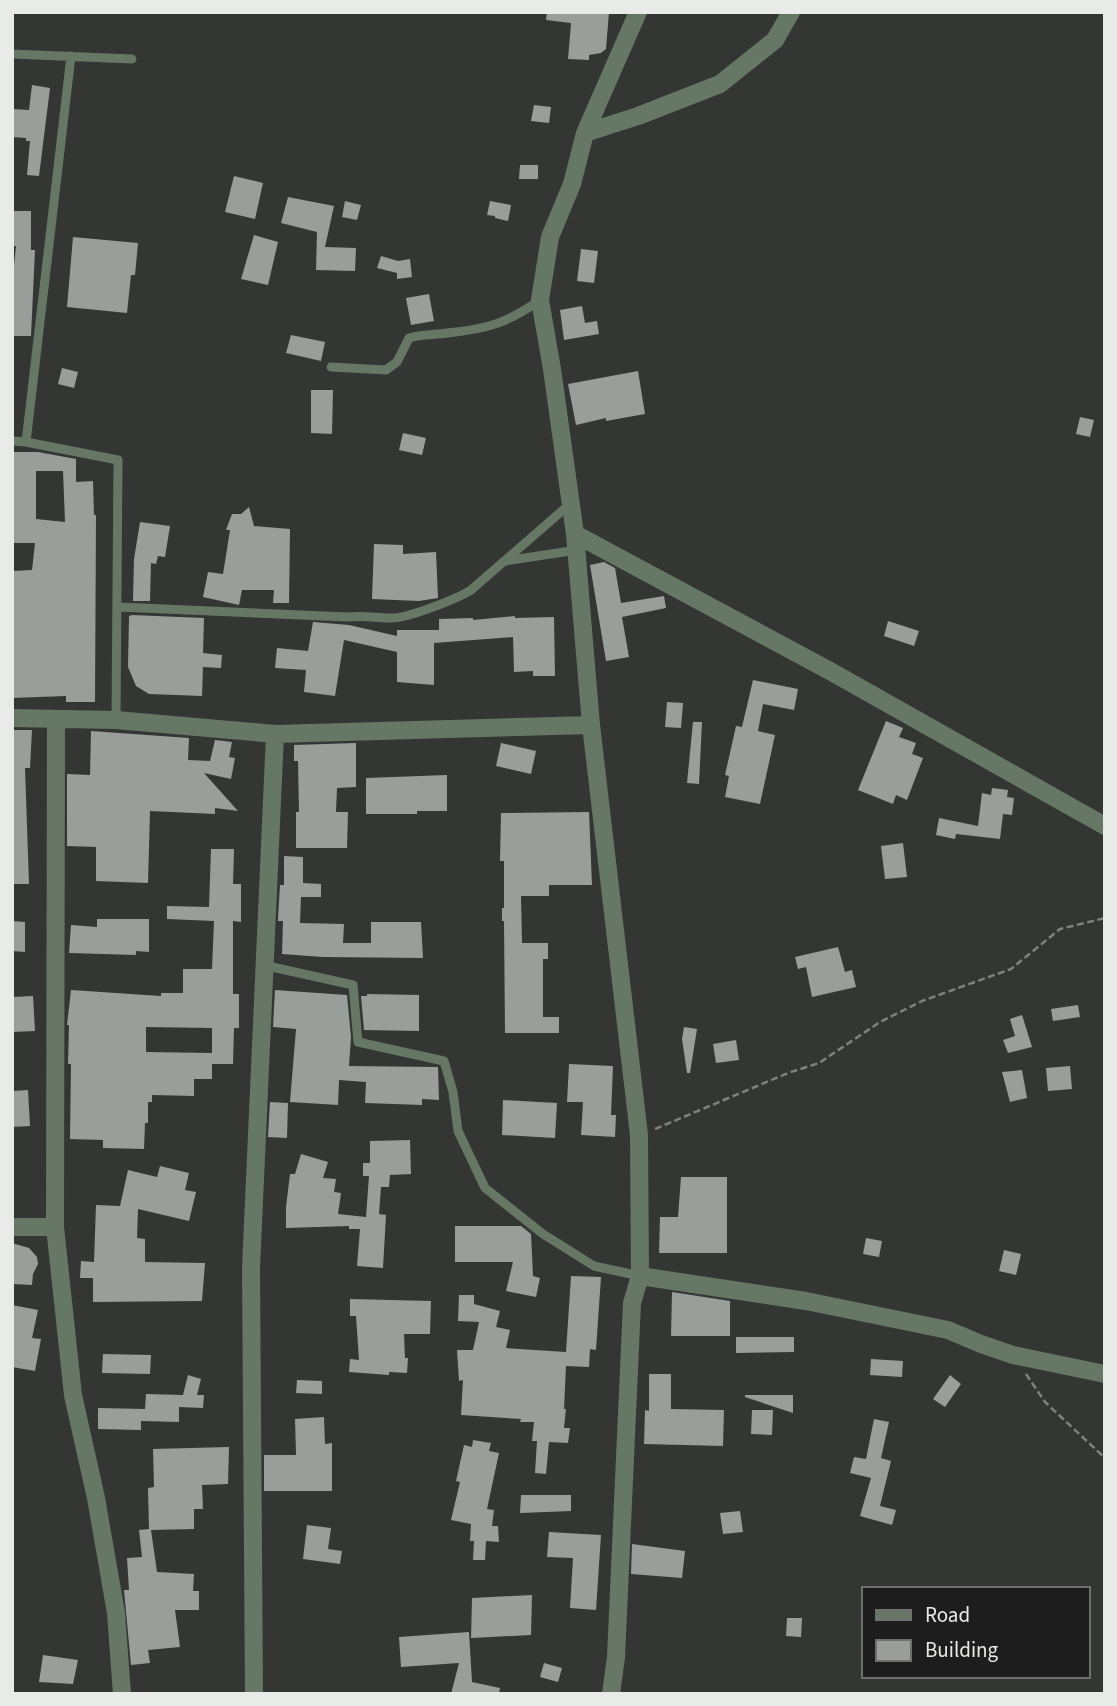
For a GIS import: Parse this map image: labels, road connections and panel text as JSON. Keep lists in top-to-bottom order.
{
  "legend": ["Road", "Building"]
}
